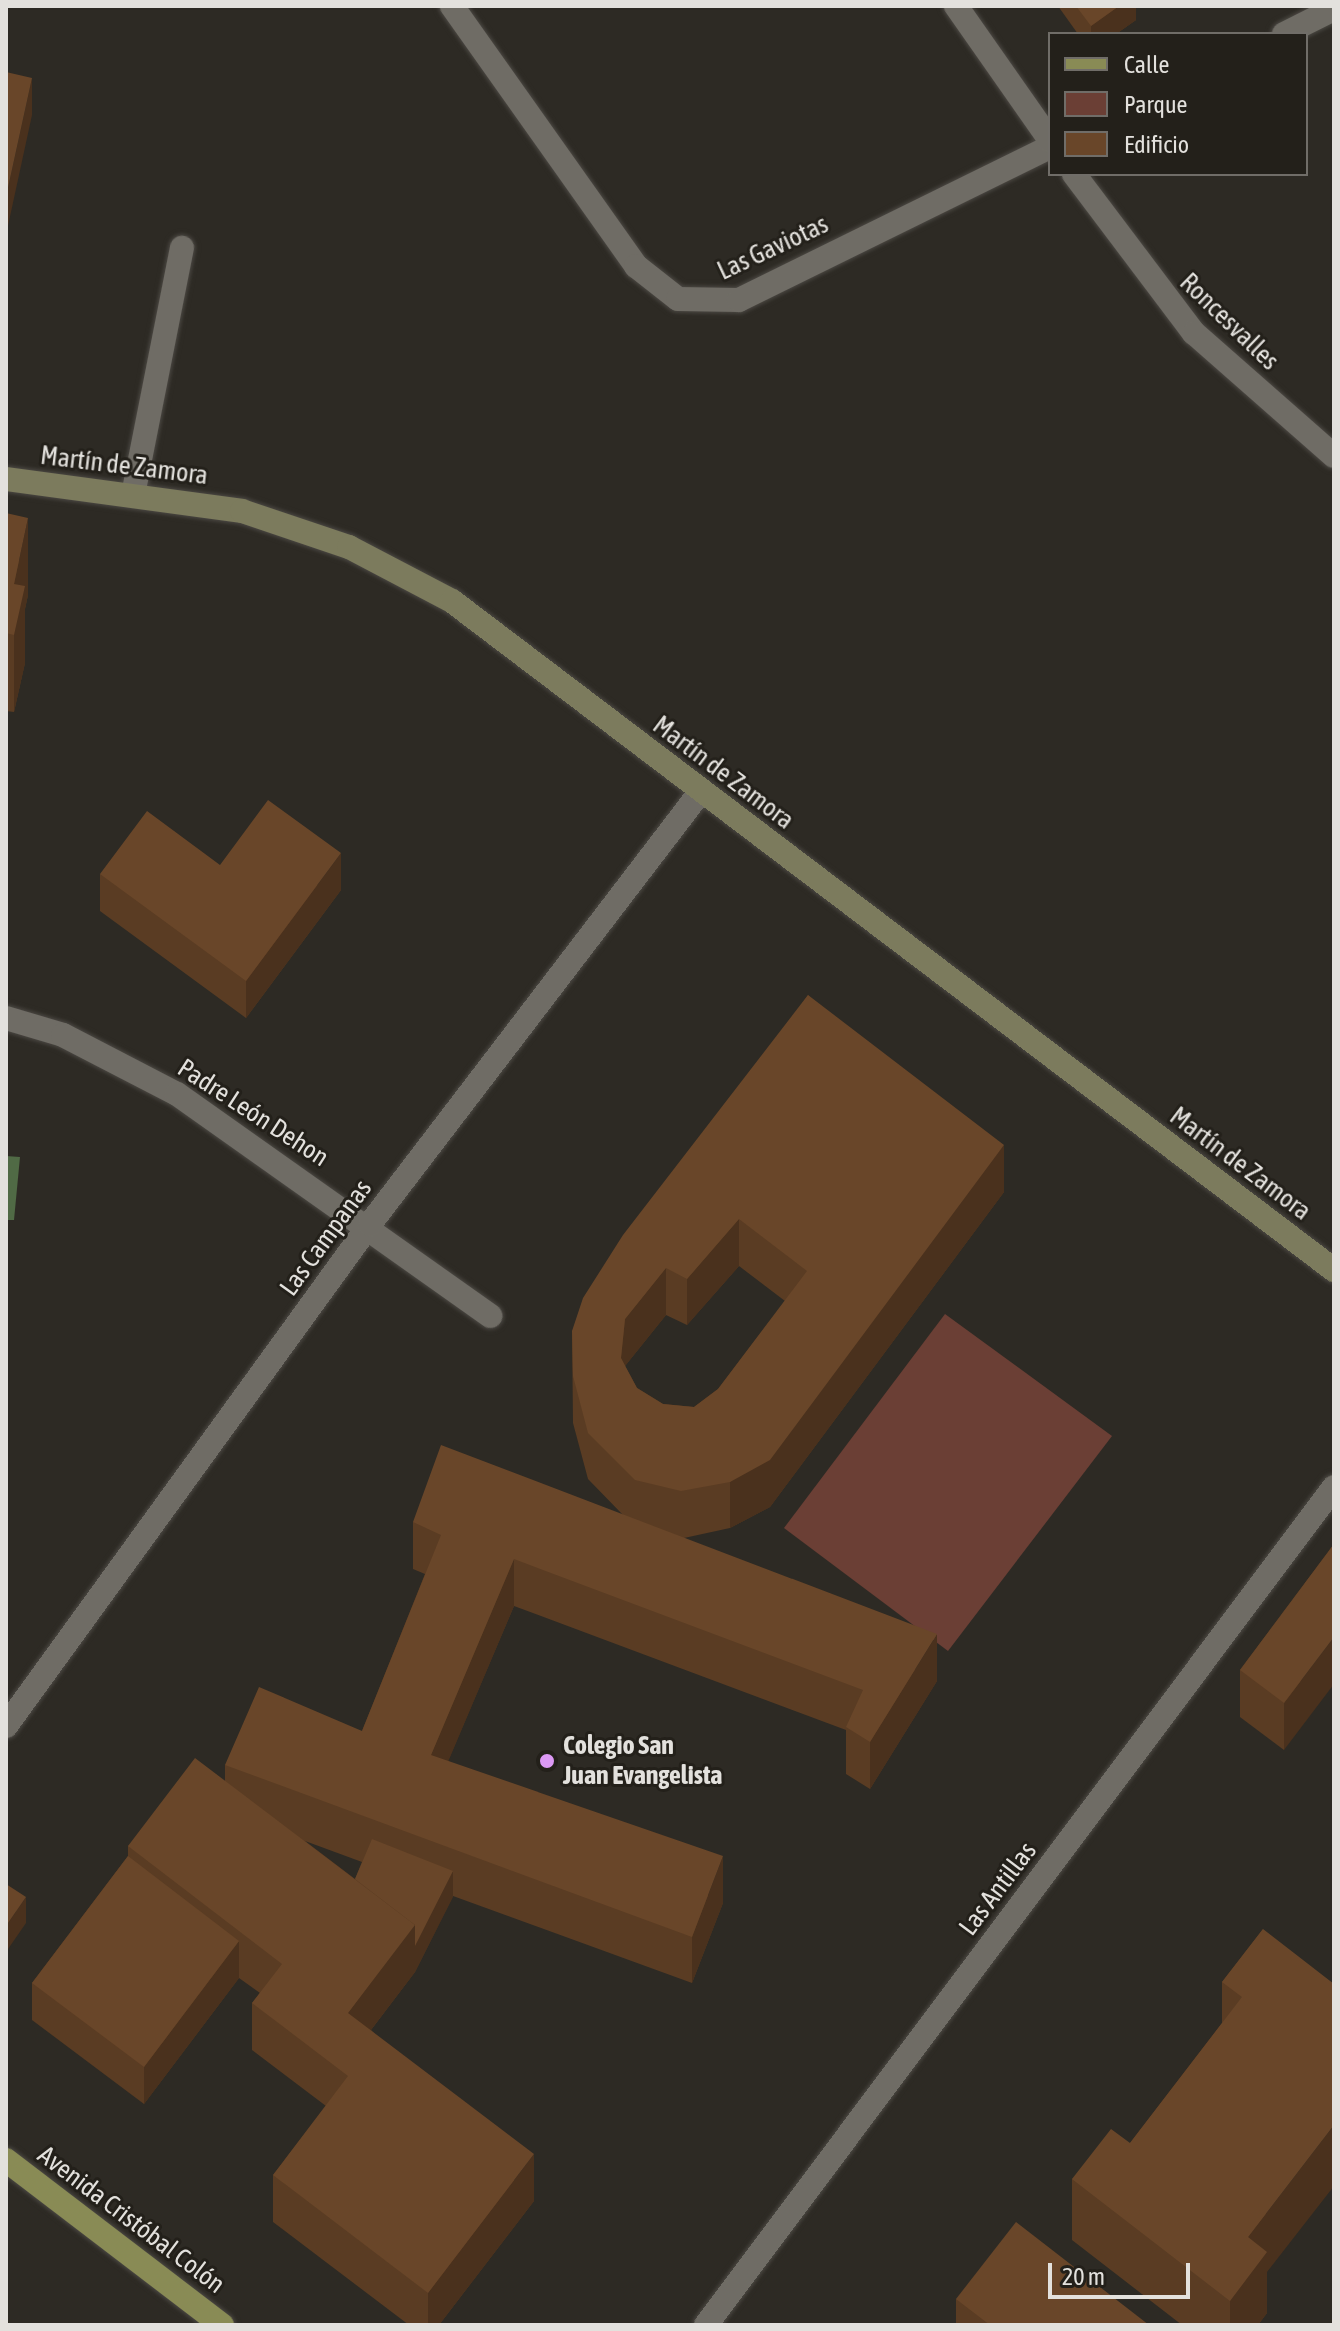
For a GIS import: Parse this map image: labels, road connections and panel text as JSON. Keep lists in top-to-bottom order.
{
  "streets": {
    "main road": ["Avenida Cristóbal Colón"],
    "street": [
      "Las Gaviotas",
      "Roncesvalles",
      "Martín de Zamora",
      "Padre León Dehon",
      "Las Campanas",
      "Las Antillas"
    ]
  },
  "crossings": [
    ["Martín de Zamora", "Las Campanas"],
    ["Padre León Dehon", "Las Campanas"]
  ],
  "places": ["Colegio San Juan Evangelista"],
  "legend": ["Calle", "Parque", "Edificio"],
  "scale_bar": "20 m"
}
